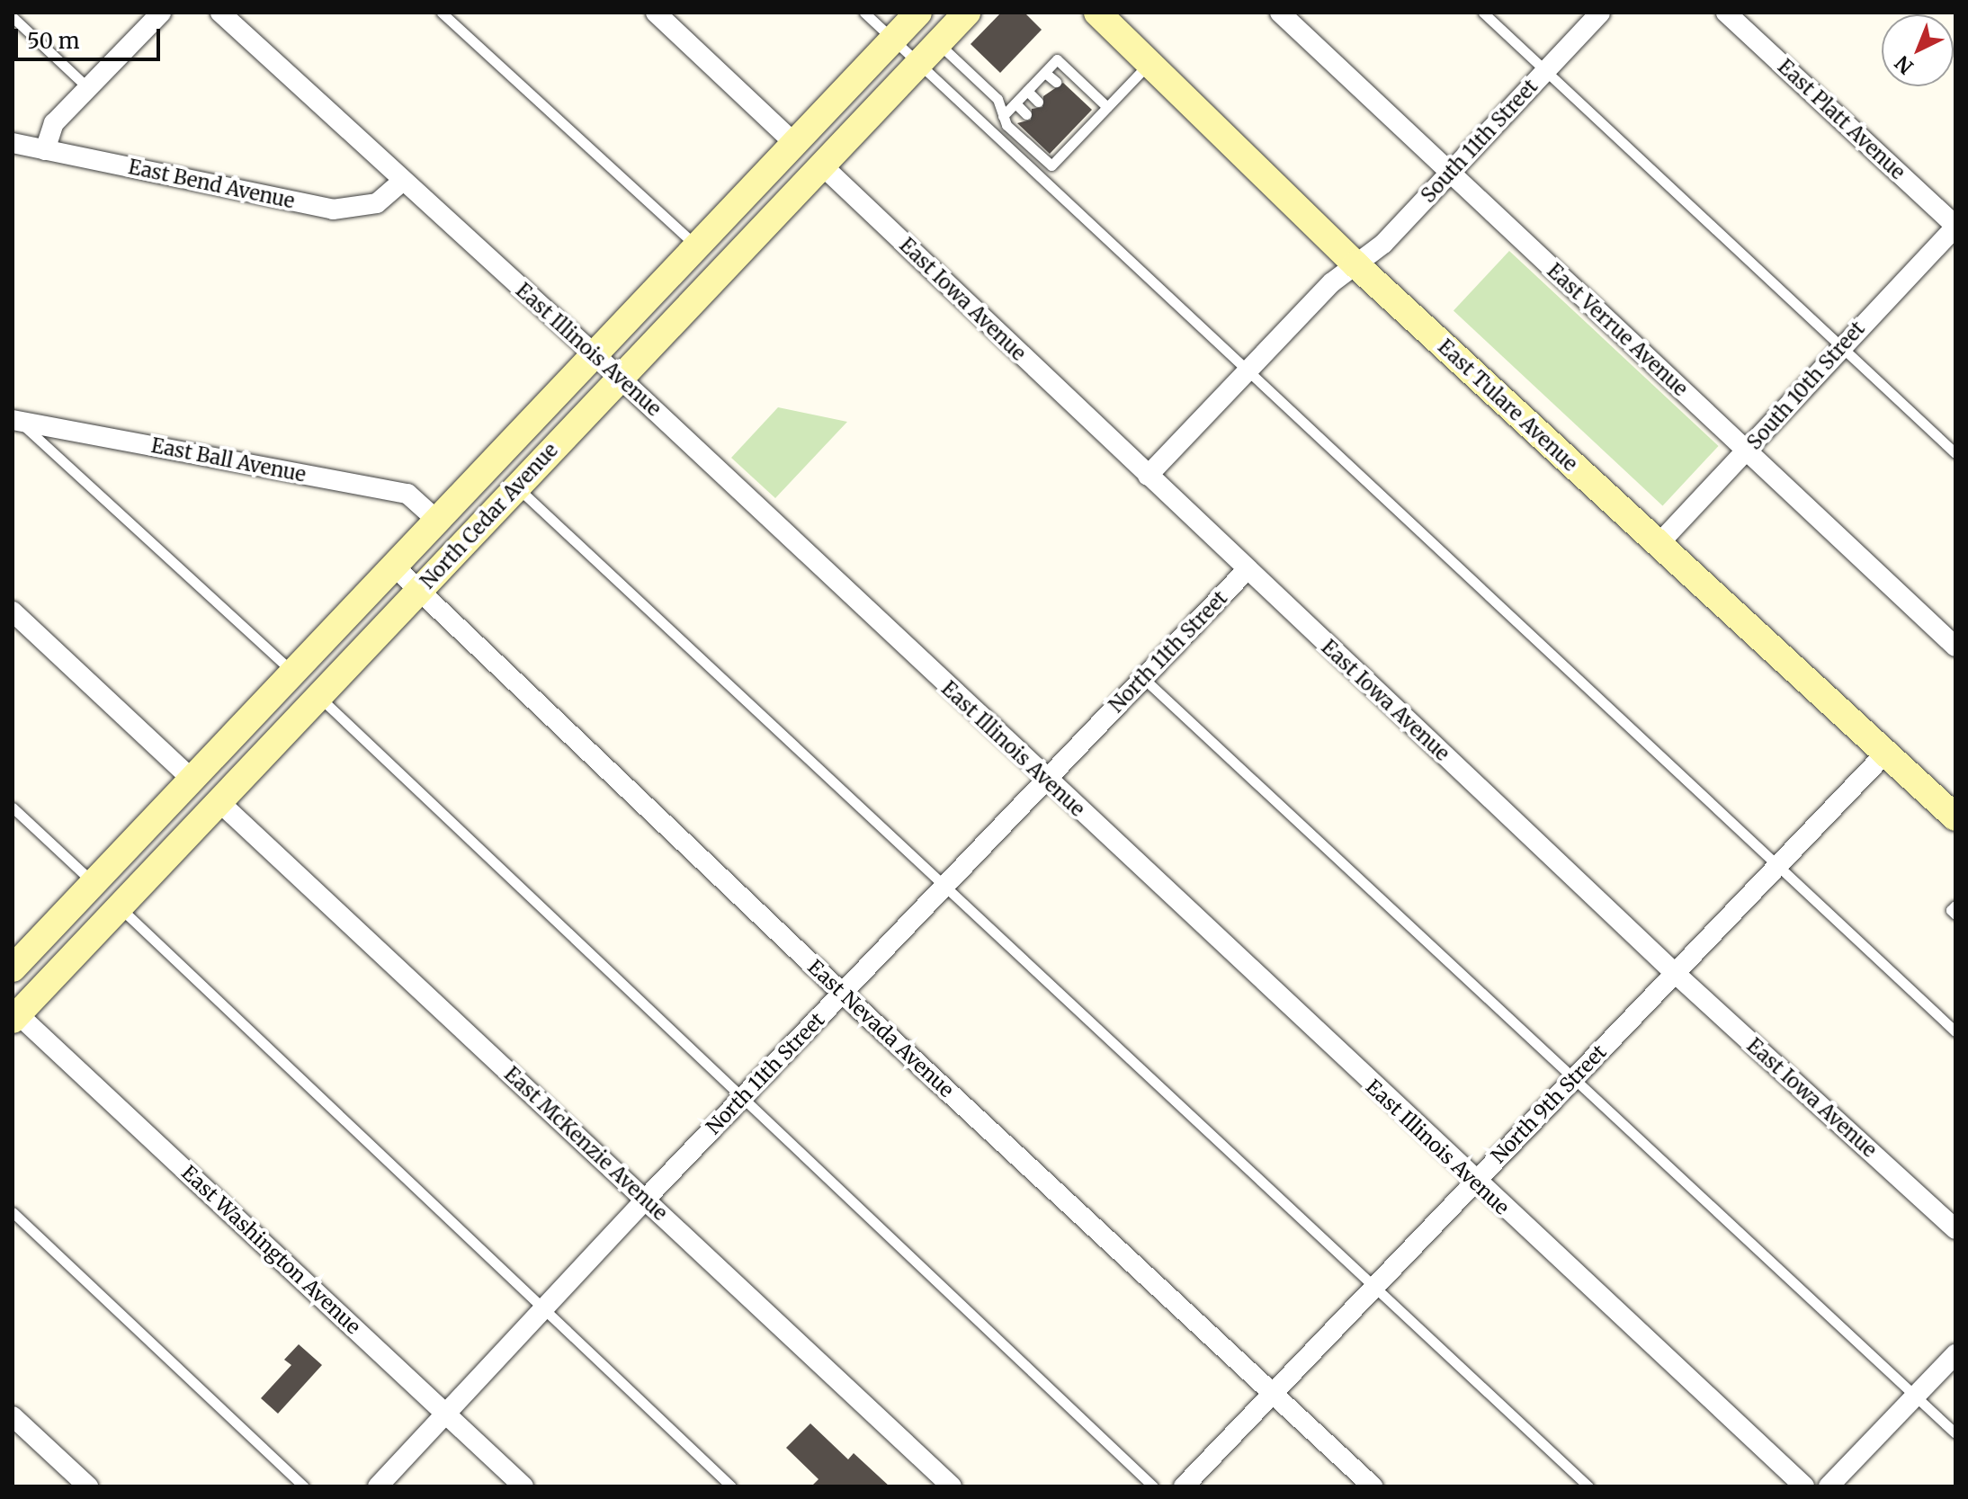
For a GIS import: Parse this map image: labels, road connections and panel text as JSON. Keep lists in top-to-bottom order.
{
  "streets": {
    "main road": ["East Tulare Avenue", "North Cedar Avenue"],
    "street": [
      "East Platt Avenue",
      "South 11th Street",
      "East Bend Avenue",
      "East Iowa Avenue",
      "East Verrue Avenue",
      "East Illinois Avenue",
      "South 10th Street",
      "East Ball Avenue",
      "North 11th Street",
      "East Nevada Avenue",
      "North 9th Street",
      "East McKenzie Avenue",
      "East Washington Avenue"
    ]
  },
  "crossings": [
    ["East Platt Avenue", "South 10th Street"],
    ["South 11th Street", "East Verrue Avenue"],
    ["South 11th Street", "East Tulare Avenue"],
    ["East Bend Avenue", "East Illinois Avenue"],
    ["East Iowa Avenue", "North Cedar Avenue"],
    ["East Iowa Avenue", "North 11th Street"],
    ["East Iowa Avenue", "North 9th Street"],
    ["East Verrue Avenue", "South 10th Street"],
    ["East Illinois Avenue", "North Cedar Avenue"],
    ["East Illinois Avenue", "North 11th Street"],
    ["East Illinois Avenue", "North 9th Street"],
    ["South 10th Street", "East Tulare Avenue"],
    ["East Tulare Avenue", "North 9th Street"],
    ["East Ball Avenue", "North Cedar Avenue"],
    ["North Cedar Avenue", "East Nevada Avenue"],
    ["North Cedar Avenue", "East McKenzie Avenue"],
    ["North Cedar Avenue", "East Washington Avenue"],
    ["North 11th Street", "East Nevada Avenue"],
    ["North 11th Street", "East McKenzie Avenue"],
    ["North 11th Street", "East Washington Avenue"],
    ["East Nevada Avenue", "North 9th Street"]
  ],
  "scale_bar": "50 m",
  "north": "bottom left"
}
